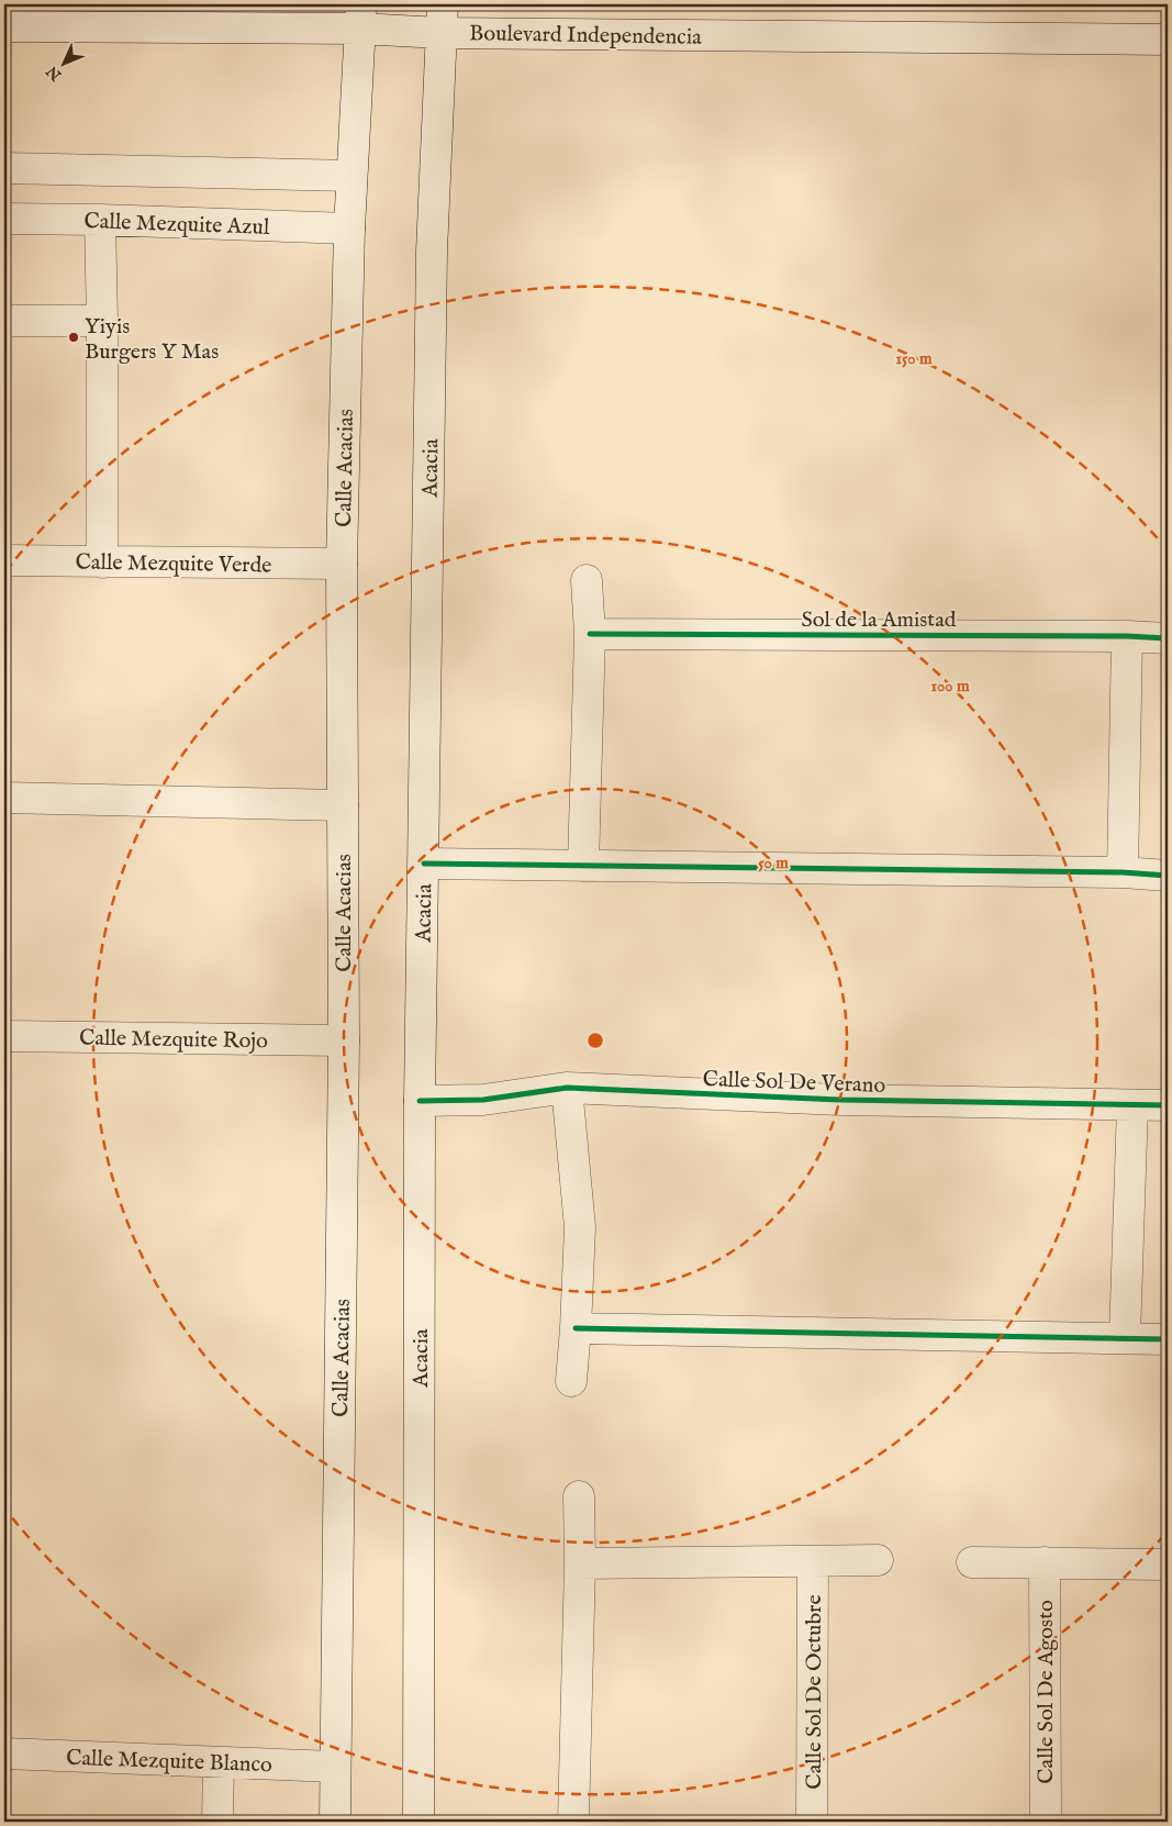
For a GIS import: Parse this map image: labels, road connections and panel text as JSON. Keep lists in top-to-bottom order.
{
  "streets": {
    "street": [
      "Boulevard Independencia",
      "Calle Mezquite Azul",
      "Calle Acacias",
      "Acacia",
      "Calle Mezquite Verde",
      "Sol de la Amistad",
      "Calle Mezquite Rojo",
      "Calle Sol De Verano",
      "Calle Sol De Octubre",
      "Calle Sol De Agosto",
      "Calle Mezquite Blanco"
    ]
  },
  "crossings": [
    ["Boulevard Independencia", "Calle Acacias"],
    ["Boulevard Independencia", "Acacia"],
    ["Calle Mezquite Azul", "Calle Acacias"],
    ["Calle Acacias", "Calle Mezquite Verde"],
    ["Calle Acacias", "Calle Mezquite Rojo"],
    ["Calle Acacias", "Calle Mezquite Blanco"],
    ["Acacia", "Calle Sol De Verano"]
  ],
  "places": ["Yiyis Burgers Y Mas"],
  "north": "bottom left",
  "rings": ["150 m", "100 m", "50 m"]
}
